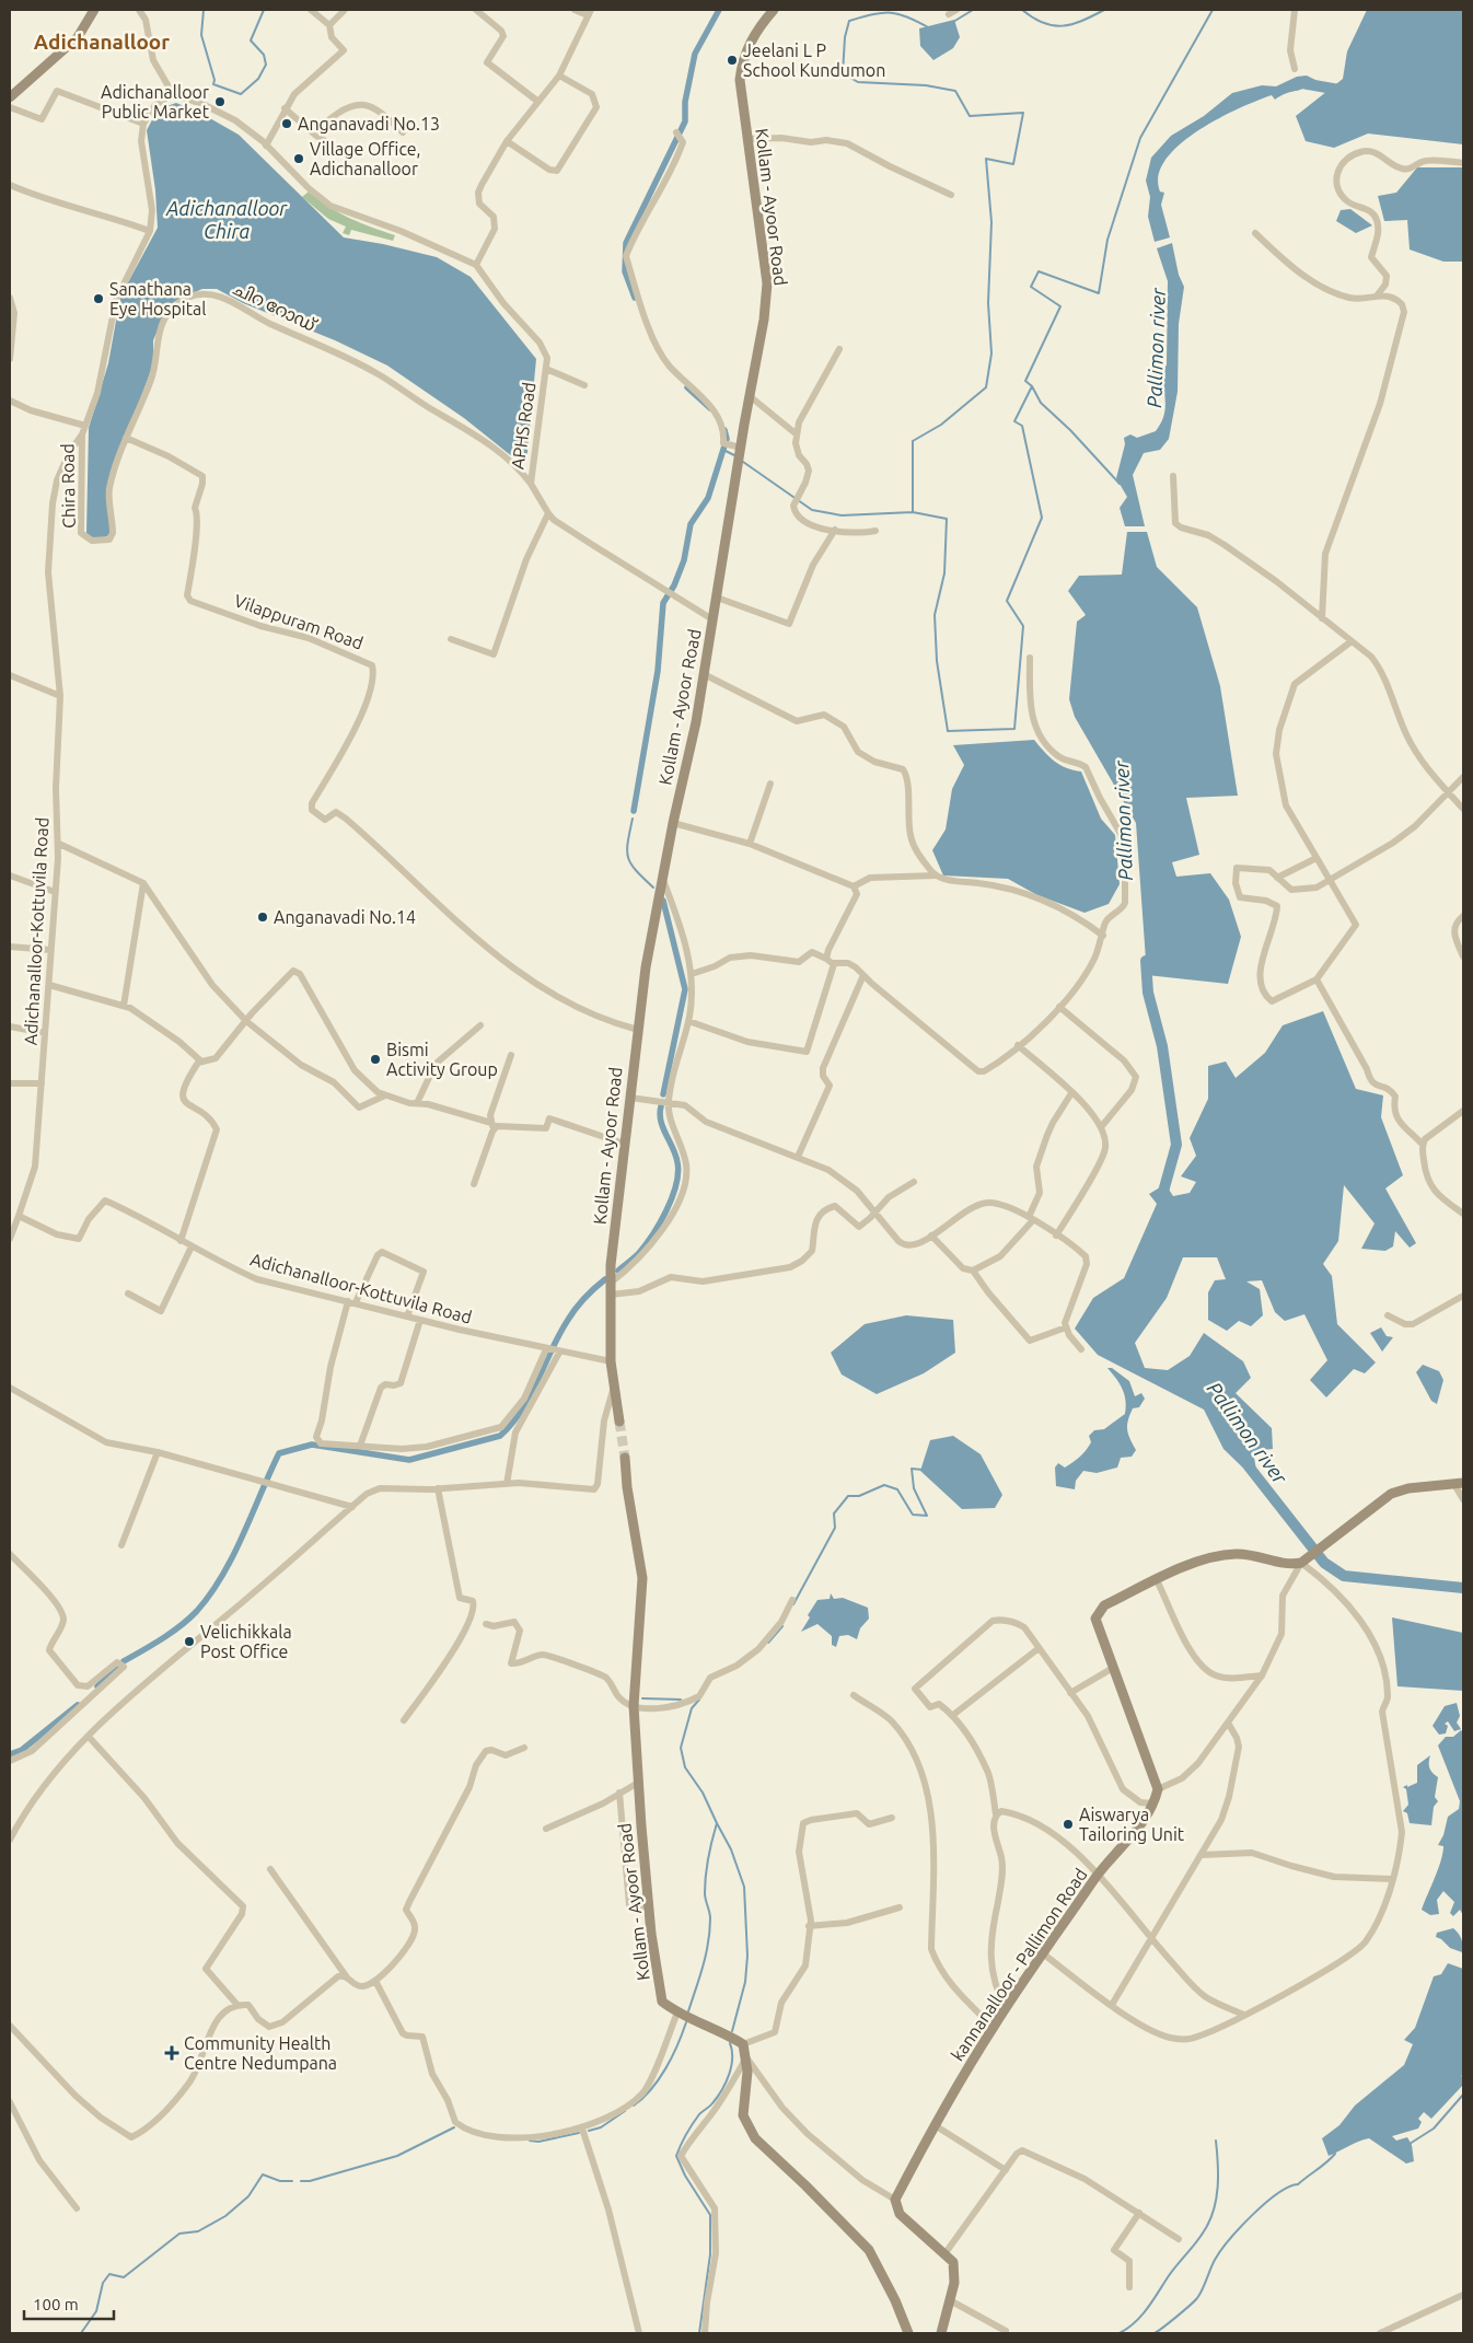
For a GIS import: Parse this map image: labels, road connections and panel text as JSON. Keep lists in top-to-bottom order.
{
  "streets": {
    "main road": ["Kollam - Ayoor Road", "kannanalloor - Pallimon Road"],
    "street": [
      "ചിറ റോഡ്",
      "APHS Road",
      "Chira Road",
      "Vilappuram Road",
      "Adichanalloor-Kottuvila Road"
    ]
  },
  "crossings": [
    ["Kollam - Ayoor Road", "APHS Road"],
    ["Kollam - Ayoor Road", "Vilappuram Road"],
    ["Kollam - Ayoor Road", "Adichanalloor-Kottuvila Road"],
    ["ചിറ റോഡ്", "APHS Road"],
    ["ചിറ റോഡ്", "Chira Road"],
    ["ചിറ റോഡ്", "Vilappuram Road"],
    ["Chira Road", "Adichanalloor-Kottuvila Road"]
  ],
  "districts": ["Adichanalloor"],
  "water": ["Adichanalloor Chira", "Pallimon river"],
  "places": {
    "other": [
      "Jeelani L P School Kundumon",
      "Adichanalloor Public Market",
      "Anganavadi No.13",
      "Village Office, Adichanalloor",
      "Sanathana Eye Hospital",
      "Anganavadi No.14",
      "Bismi Activity Group",
      "Velichikkala Post Office",
      "Aiswarya Tailoring Unit"
    ],
    "health": ["Community Health Centre Nedumpana"]
  },
  "scale_bar": "100 m"
}
